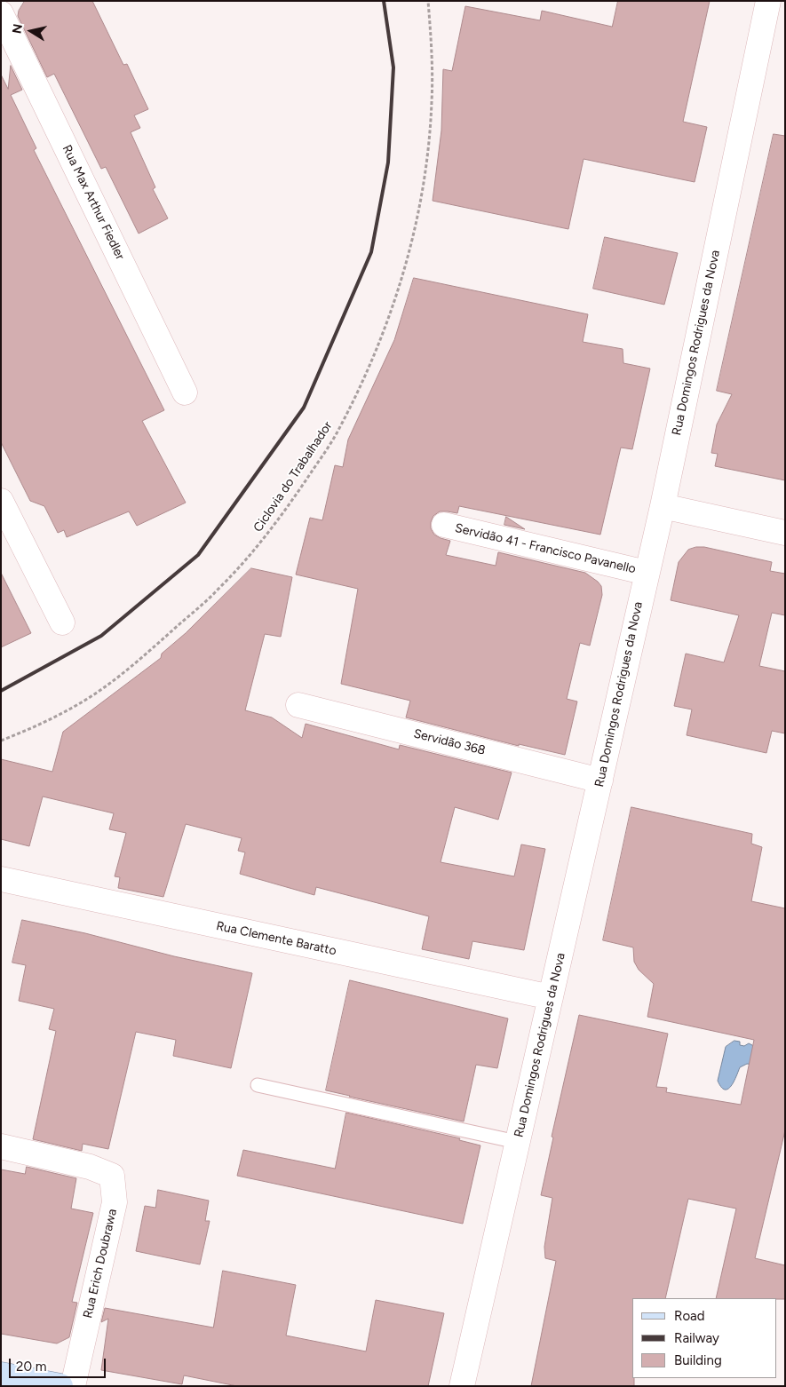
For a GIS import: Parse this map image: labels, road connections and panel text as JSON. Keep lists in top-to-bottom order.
{
  "streets": {
    "street": [
      "Rua Max Arthur Fiedler",
      "Rua Domingos Rodrigues da Nova",
      "Servidão 41 - Francisco Pavanello",
      "Servidão 368",
      "Rua Clemente Baratto",
      "Rua Erich Doubrawa"
    ],
    "path": ["Ciclovia do Trabalhador"]
  },
  "crossings": [
    ["Rua Domingos Rodrigues da Nova", "Servidão 41 - Francisco Pavanello"],
    ["Rua Domingos Rodrigues da Nova", "Servidão 368"],
    ["Rua Domingos Rodrigues da Nova", "Rua Clemente Baratto"]
  ],
  "legend": ["Road", "Railway", "Building"],
  "scale_bar": "20 m",
  "north": "left"
}
